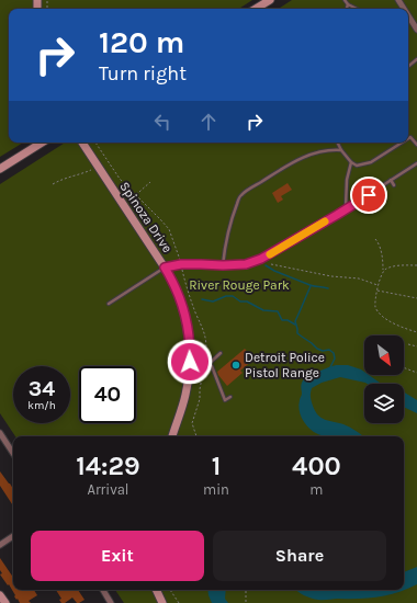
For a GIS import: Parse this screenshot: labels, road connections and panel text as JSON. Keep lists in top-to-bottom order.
{
  "streets": {
    "street": ["Spinoza Drive"]
  },
  "parks": ["River Rouge Park"],
  "places": ["Detroit Police Pistol Range"],
  "north": "bottom right",
  "page": {
    "turn": ["120 m", "Turn right"],
    "speed": "34 km/h",
    "limit": "40",
    "eta": [
      "14:29",
      "Arrival",
      "1",
      "min",
      "400",
      "m"
    ],
    "buttons": ["Exit", "Share"]
  }
}
